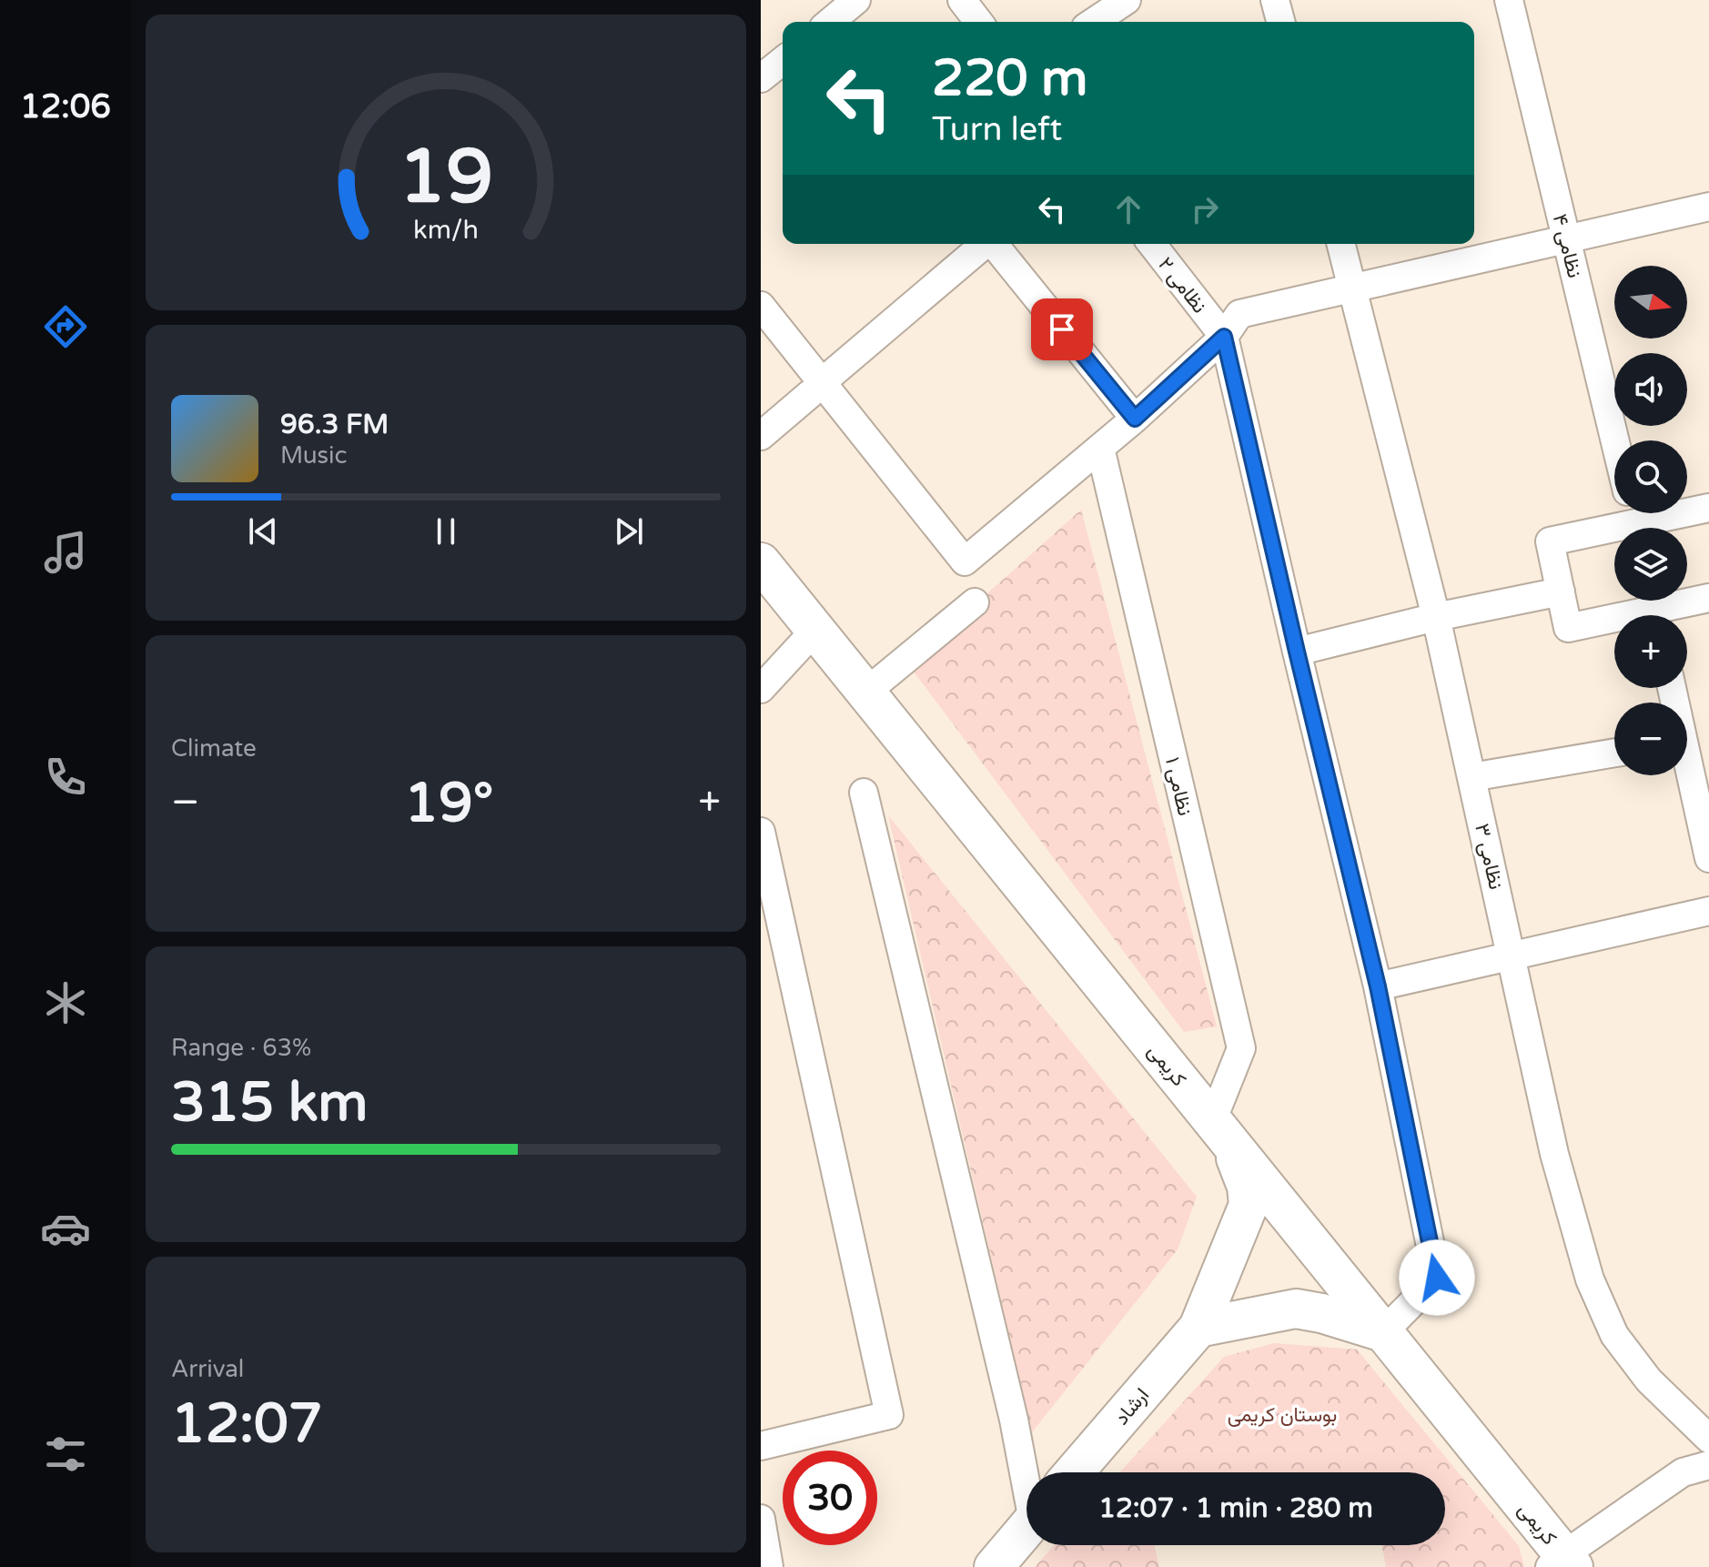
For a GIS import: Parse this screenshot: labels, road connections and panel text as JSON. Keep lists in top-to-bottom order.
{
  "streets": {
    "street": [
      "نظامی ۴",
      "نظامی ۲",
      "نظامی ۱",
      "نظامی ۳",
      "کریمی",
      "ارشاد"
    ]
  },
  "crossings": [
    ["نظامی ۲", "کریمی"],
    ["نظامی ۱", "کریمی"],
    ["نظامی ۱", "ارشاد"],
    ["کریمی", "ارشاد"]
  ],
  "parks": ["بوستان کریمی"],
  "north": "right",
  "page": {
    "tabs": "12:06",
    "turn": ["220 m", "Turn left"],
    "map_buttons": ["+", "−"],
    "song": ["96.3 FM", "Music"],
    "tile": [
      "Climate",
      ["Range · 63%", "315 km"],
      ["Arrival", "12:07"]
    ],
    "heat": ["−", "19°", "+"],
    "limit": "30",
    "trip": "12:07 · 1 min · 280 m",
    "gauge": ["19", "km/h"]
  }
}
